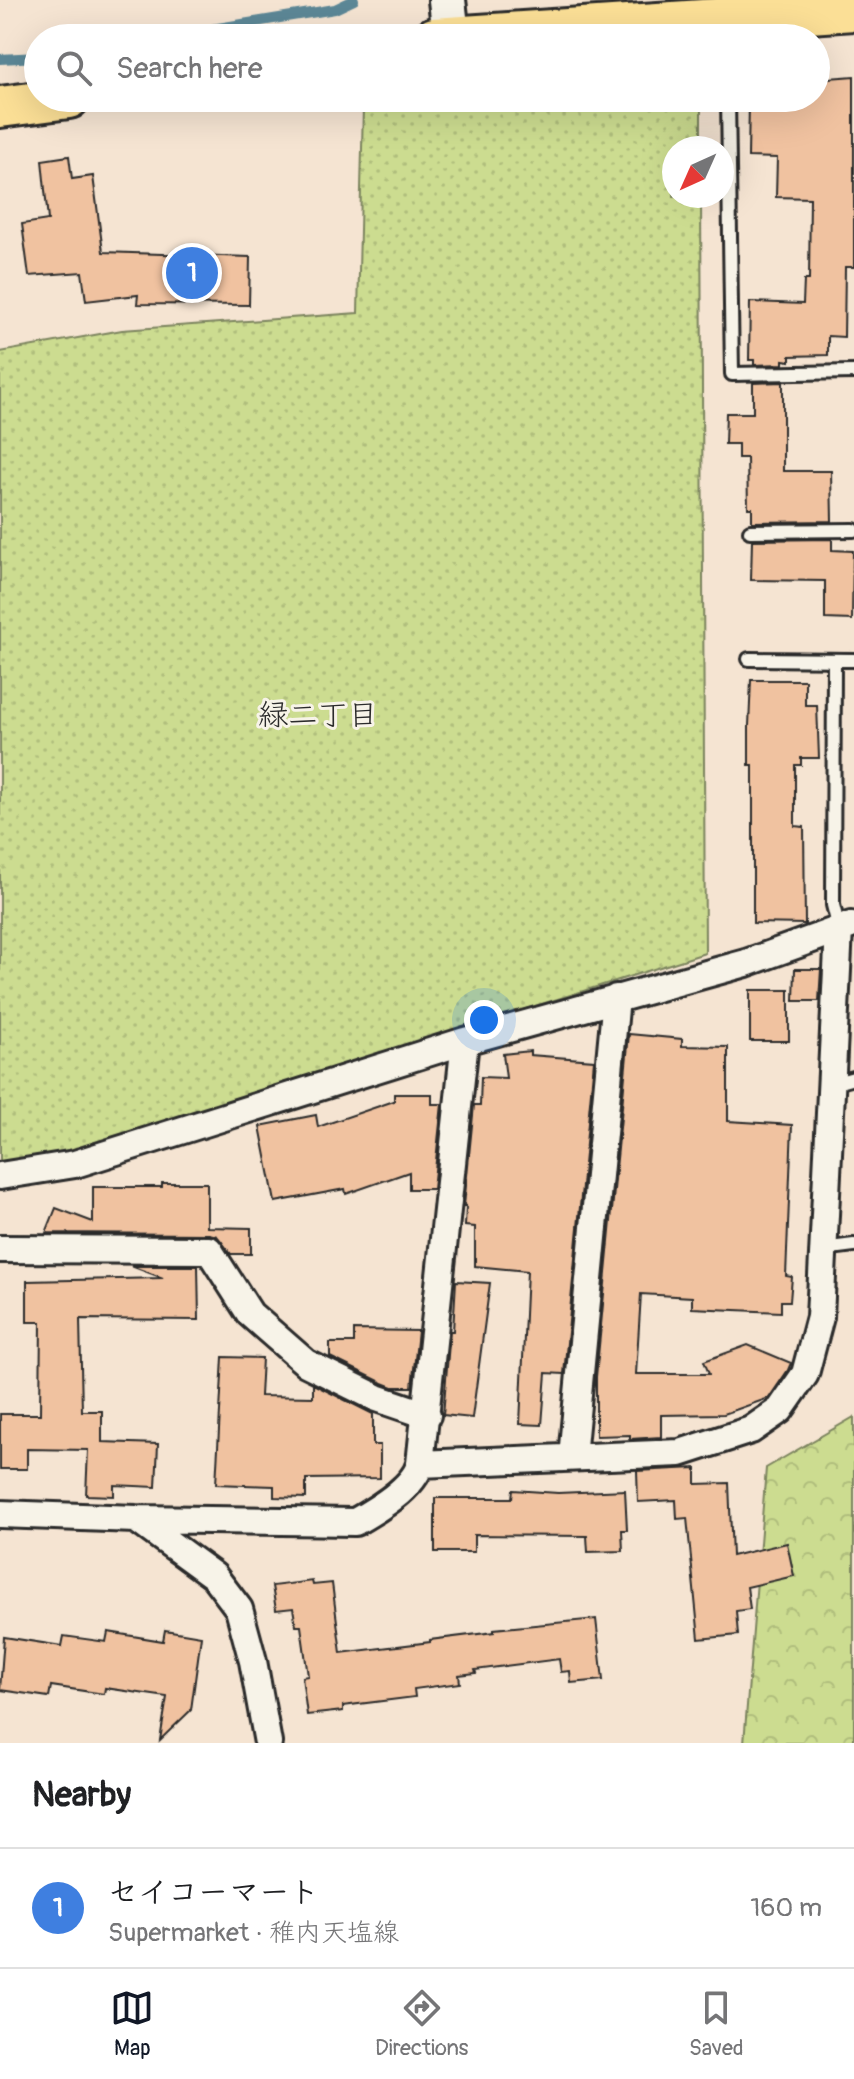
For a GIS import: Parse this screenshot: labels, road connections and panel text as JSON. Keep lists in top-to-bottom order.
{
  "districts": ["緑二丁目"],
  "north": "bottom left",
  "page": {
    "search": "Search here",
    "pins": "1",
    "heading": "Nearby",
    "list": [
      {
        "mark": "1",
        "name": "セイコーマート",
        "note": "Supermarket · 稚内天塩線",
        "value": "160 m"
      }
    ],
    "nav": ["Map", "Directions", "Saved"]
  }
}
